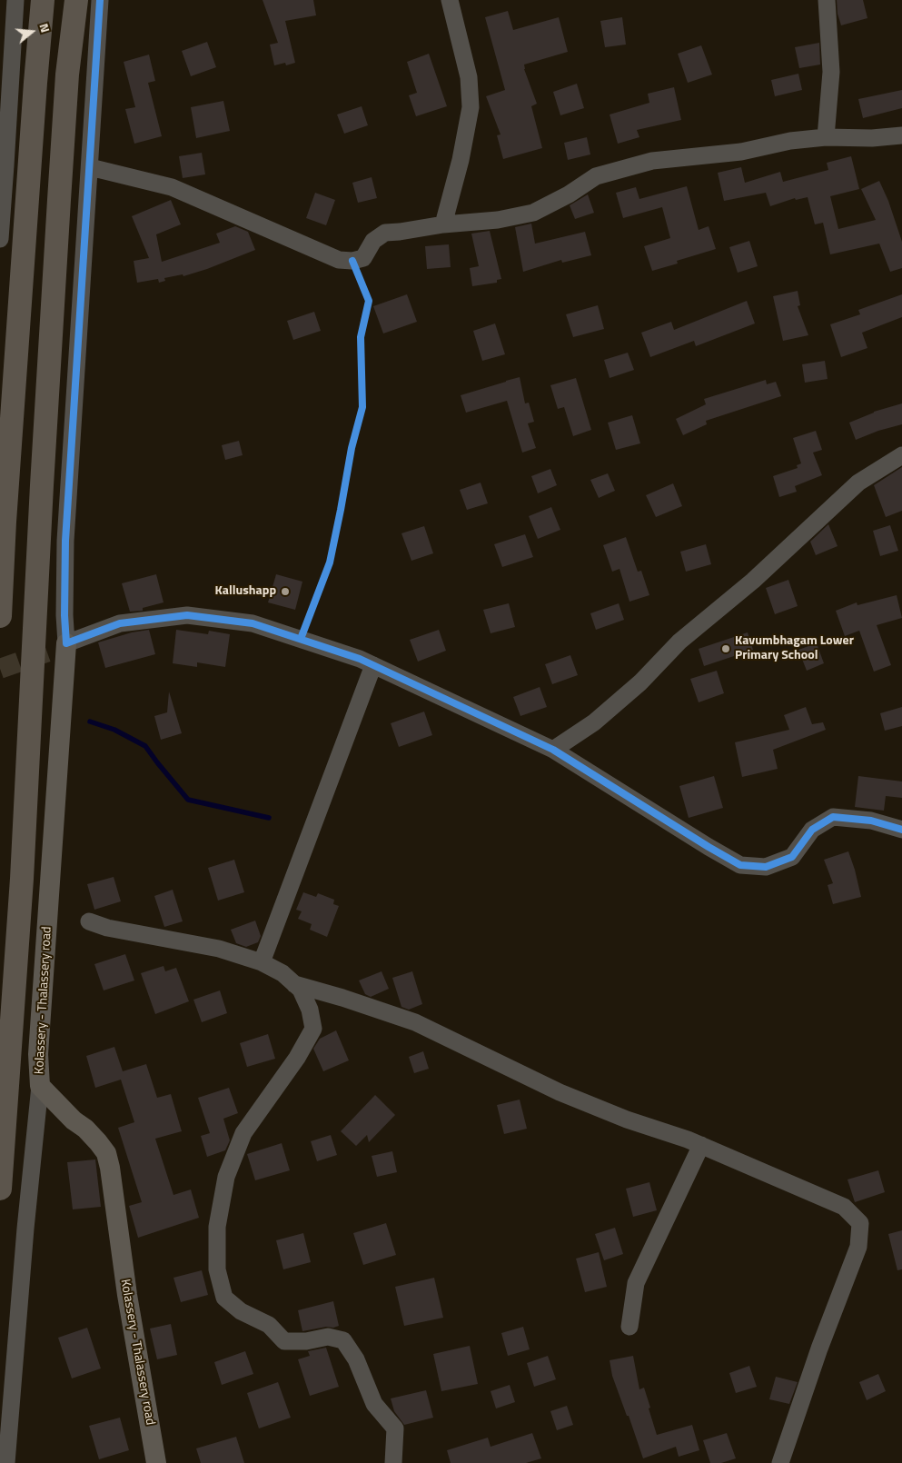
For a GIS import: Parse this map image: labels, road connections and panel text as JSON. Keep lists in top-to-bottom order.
{
  "streets": {
    "main road": ["Kolassery - Thalassery road"]
  },
  "places": ["Kallushapp", "Kavumbhagam Lower Primary School"],
  "north": "right"
}
